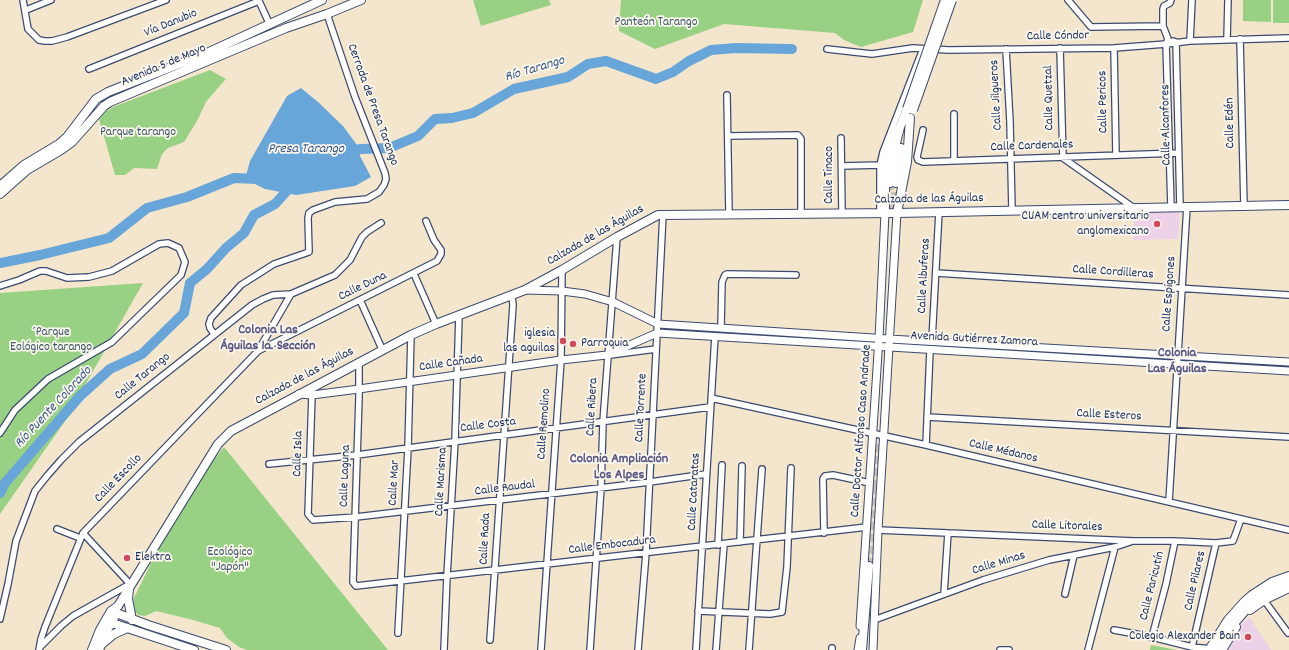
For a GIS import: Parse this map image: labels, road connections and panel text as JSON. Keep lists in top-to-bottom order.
{
  "streets": {
    "main road": ["Avenida 5 de Mayo", "Calzada de las Águilas"],
    "street": [
      "Vía Danubio",
      "Calle Cóndor",
      "Calle Jilgueros",
      "Calle Quetzal",
      "Calle Pericos",
      "Cerrada de Presa Tarango",
      "Calle Edén",
      "Calle Alcanfores",
      "Calle Cardenales",
      "Calle Tinaco",
      "Calle Cordilleras",
      "Calle Albuferas",
      "Calle Duna",
      "Calle Espigones",
      "Avenida Gutiérrez Zamora",
      "Calle Cañada",
      "Calle Tarango",
      "Calle Ribera",
      "Calle Torrente",
      "Calle Esteros",
      "Calle Remolino",
      "Calle Costa",
      "Calle Doctor Alfonso Caso Andrade",
      "Calle Médanos",
      "Calle Isla",
      "Calle Laguna",
      "Calle Escollo",
      "Calle Marisma",
      "Calle Mar",
      "Calle Raudal",
      "Calle Cataratas",
      "Calle Litorales",
      "Calle Rada",
      "Calle Embocadura",
      "Calle Minas",
      "Calle Pilares",
      "Calle Paricutín"
    ]
  },
  "crossings": [
    ["Vía Danubio", "Avenida 5 de Mayo"],
    ["Calle Cóndor", "Calle Jilgueros"],
    ["Calle Cóndor", "Calle Quetzal"],
    ["Calle Cóndor", "Calle Pericos"],
    ["Calle Cóndor", "Calle Edén"],
    ["Calle Cóndor", "Calle Alcanfores"],
    ["Avenida 5 de Mayo", "Cerrada de Presa Tarango"],
    ["Calle Jilgueros", "Calle Cardenales"],
    ["Calle Jilgueros", "Calzada de las Águilas"],
    ["Calle Quetzal", "Calle Cardenales"],
    ["Calle Pericos", "Calle Cardenales"],
    ["Cerrada de Presa Tarango", "Calle Tarango"],
    ["Calle Edén", "Calzada de las Águilas"],
    ["Calle Alcanfores", "Calle Cardenales"],
    ["Calle Alcanfores", "Calzada de las Águilas"],
    ["Calle Alcanfores", "Calle Espigones"],
    ["Calle Tinaco", "Calzada de las Águilas"],
    ["Calzada de las Águilas", "Calle Albuferas"],
    ["Calzada de las Águilas", "Calle Espigones"],
    ["Calzada de las Águilas", "Calle Cañada"],
    ["Calzada de las Águilas", "Calle Ribera"],
    ["Calzada de las Águilas", "Calle Torrente"],
    ["Calzada de las Águilas", "Calle Remolino"],
    ["Calzada de las Águilas", "Calle Doctor Alfonso Caso Andrade"],
    ["Calzada de las Águilas", "Calle Laguna"],
    ["Calzada de las Águilas", "Calle Marisma"],
    ["Calzada de las Águilas", "Calle Mar"],
    ["Calzada de las Águilas", "Calle Rada"],
    ["Calle Cordilleras", "Calle Albuferas"],
    ["Calle Cordilleras", "Calle Espigones"],
    ["Calle Albuferas", "Avenida Gutiérrez Zamora"],
    ["Calle Duna", "Calle Escollo"],
    ["Calle Espigones", "Avenida Gutiérrez Zamora"],
    ["Calle Espigones", "Calle Esteros"],
    ["Calle Espigones", "Calle Médanos"],
    ["Avenida Gutiérrez Zamora", "Calle Cañada"],
    ["Avenida Gutiérrez Zamora", "Calle Torrente"],
    ["Avenida Gutiérrez Zamora", "Calle Doctor Alfonso Caso Andrade"],
    ["Avenida Gutiérrez Zamora", "Calle Cataratas"],
    ["Calle Cañada", "Calle Ribera"],
    ["Calle Cañada", "Calle Torrente"],
    ["Calle Cañada", "Calle Remolino"],
    ["Calle Cañada", "Calle Isla"],
    ["Calle Cañada", "Calle Laguna"],
    ["Calle Cañada", "Calle Marisma"],
    ["Calle Cañada", "Calle Mar"],
    ["Calle Cañada", "Calle Rada"],
    ["Calle Ribera", "Calle Costa"],
    ["Calle Ribera", "Calle Raudal"],
    ["Calle Ribera", "Calle Embocadura"],
    ["Calle Torrente", "Calle Costa"],
    ["Calle Torrente", "Calle Raudal"],
    ["Calle Torrente", "Calle Embocadura"],
    ["Calle Remolino", "Calle Costa"],
    ["Calle Remolino", "Calle Raudal"],
    ["Calle Remolino", "Calle Embocadura"],
    ["Calle Costa", "Calle Isla"],
    ["Calle Costa", "Calle Laguna"],
    ["Calle Costa", "Calle Marisma"],
    ["Calle Costa", "Calle Mar"],
    ["Calle Costa", "Calle Cataratas"],
    ["Calle Costa", "Calle Rada"],
    ["Calle Doctor Alfonso Caso Andrade", "Calle Médanos"],
    ["Calle Doctor Alfonso Caso Andrade", "Calle Litorales"],
    ["Calle Doctor Alfonso Caso Andrade", "Calle Embocadura"],
    ["Calle Doctor Alfonso Caso Andrade", "Calle Minas"],
    ["Calle Médanos", "Calle Cataratas"],
    ["Calle Médanos", "Calle Litorales"],
    ["Calle Isla", "Calle Raudal"],
    ["Calle Laguna", "Calle Raudal"],
    ["Calle Laguna", "Calle Embocadura"],
    ["Calle Marisma", "Calle Raudal"],
    ["Calle Marisma", "Calle Embocadura"],
    ["Calle Mar", "Calle Raudal"],
    ["Calle Mar", "Calle Embocadura"],
    ["Calle Raudal", "Calle Cataratas"],
    ["Calle Raudal", "Calle Rada"],
    ["Calle Cataratas", "Calle Embocadura"],
    ["Calle Litorales", "Calle Minas"],
    ["Calle Litorales", "Calle Pilares"],
    ["Calle Litorales", "Calle Paricutín"],
    ["Calle Rada", "Calle Embocadura"]
  ],
  "districts": ["Colonia Las Águilas 1a. Sección", "Colonia Las Águilas", "Colonia Ampliación Los Alpes"],
  "water": ["Río Tarango", "Presa Tarango", "Río Puente Colorado"],
  "parks": [
    "Panteón Tarango",
    "Parque tarango",
    "´Parque Eológico tarango",
    "Ecológico \"Japón\""
  ],
  "places": [
    "CUAM centro universitario anglomexicano",
    "iglesia las aguilas",
    "Parroquia",
    "Elektra",
    "Colegio Alexander Bain"
  ]
}
